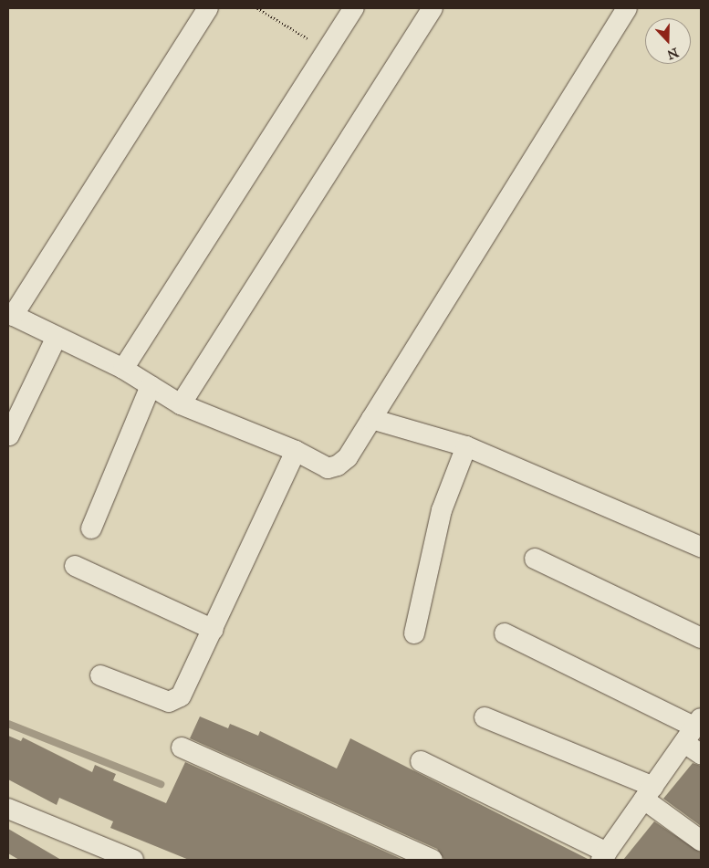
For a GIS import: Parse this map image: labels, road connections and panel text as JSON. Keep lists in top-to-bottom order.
{
  "north": "bottom"
}
